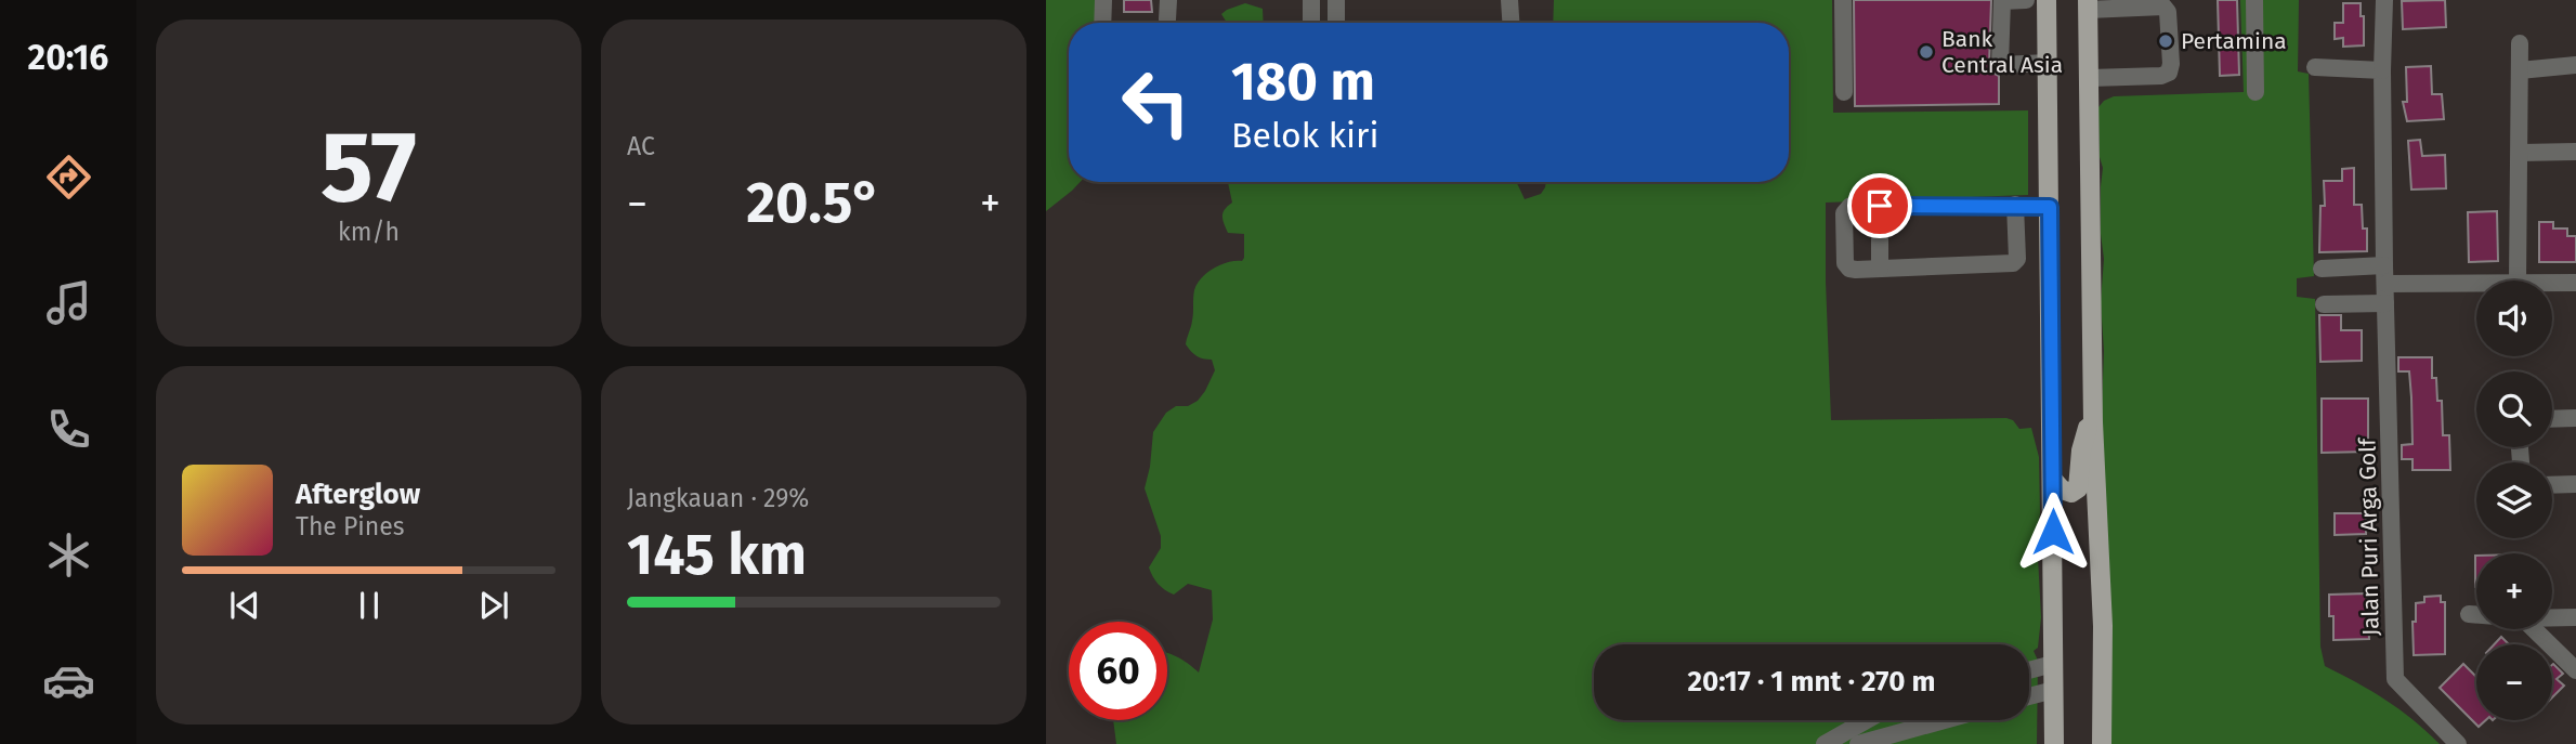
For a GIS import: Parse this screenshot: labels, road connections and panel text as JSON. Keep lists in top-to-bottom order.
{
  "streets": {
    "street": ["Jalan Puri Arga Golf"]
  },
  "places": ["Pertamina", "Bank Central Asia"],
  "page": {
    "tabs": "20:16",
    "tile": [
      ["57", "km/h"],
      "AC",
      ["Jangkauan · 29%", "145 km"]
    ],
    "turn": ["180 m", "Belok kiri"],
    "heat": ["−", "20.5°", "+"],
    "map_buttons": ["+", "−"],
    "song": ["Afterglow", "The Pines"],
    "limit": "60",
    "trip": "20:17 · 1 mnt · 270 m"
  }
}
